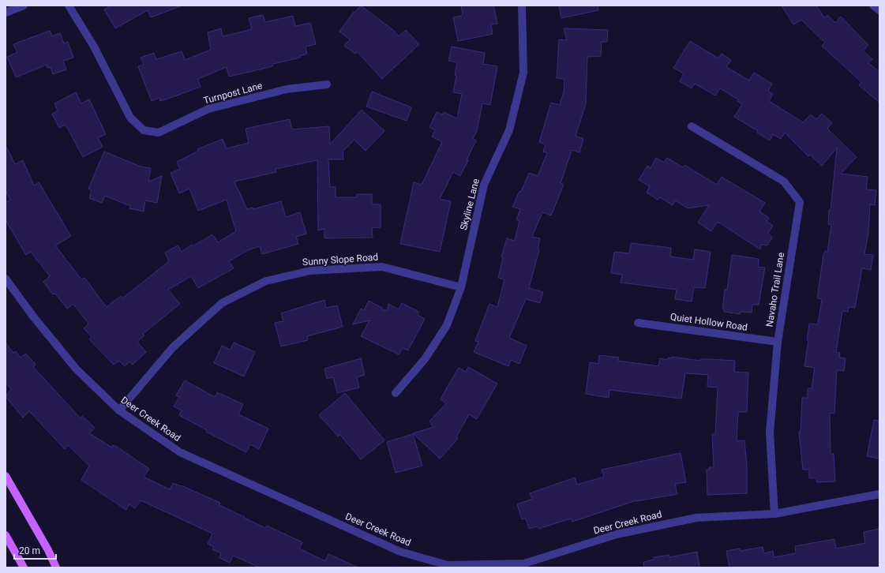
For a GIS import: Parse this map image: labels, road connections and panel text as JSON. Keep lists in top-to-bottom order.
{
  "streets": {
    "street": [
      "Turnpost Lane",
      "Skyline Lane",
      "Sunny Slope Road",
      "Navaho Trail Lane",
      "Quiet Hollow Road",
      "Deer Creek Road"
    ]
  },
  "crossings": [
    ["Skyline Lane", "Sunny Slope Road"],
    ["Sunny Slope Road", "Deer Creek Road"],
    ["Navaho Trail Lane", "Quiet Hollow Road"],
    ["Navaho Trail Lane", "Deer Creek Road"]
  ],
  "scale_bar": "20 m"
}
